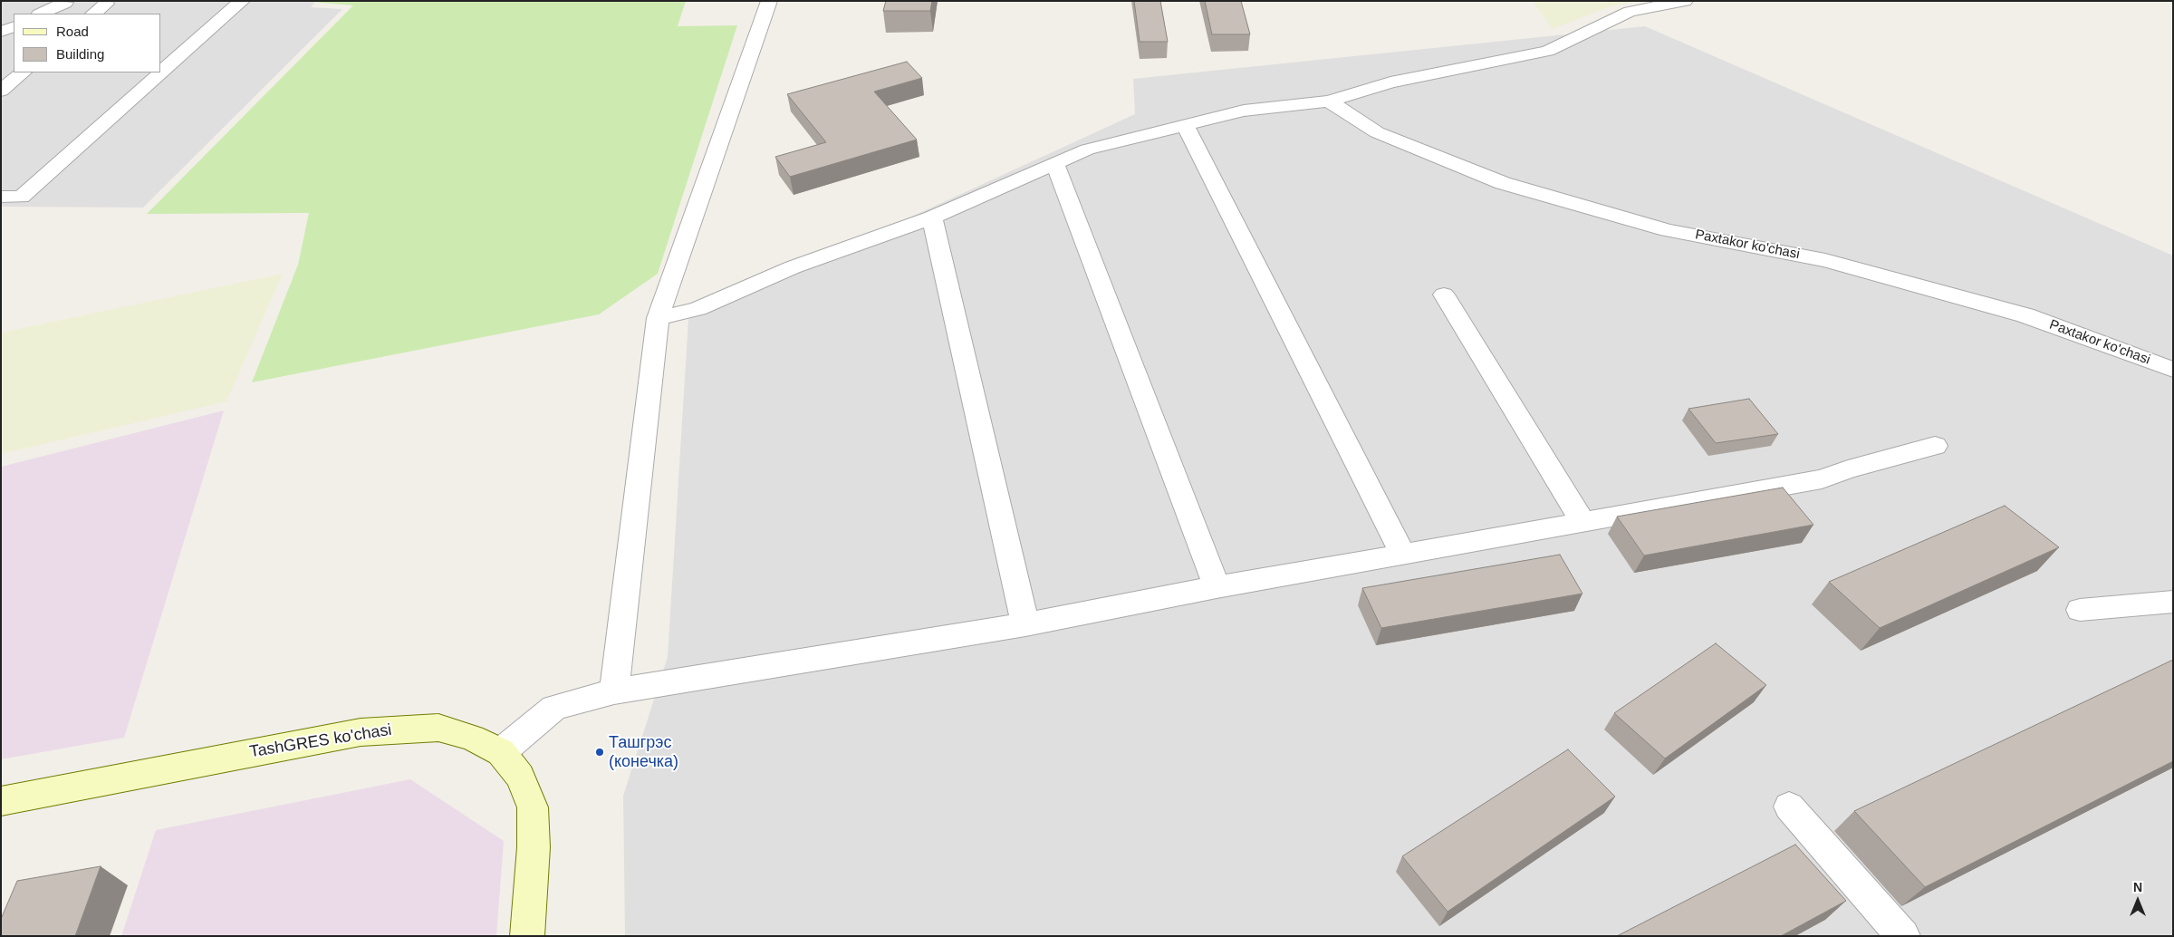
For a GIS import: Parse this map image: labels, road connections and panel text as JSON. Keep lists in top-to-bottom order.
{
  "streets": {
    "main road": ["TashGRES ko'chasi"],
    "street": ["Paxtakor ko'chasi"]
  },
  "places": ["Ташгрэс (конечка)"],
  "legend": ["Road", "Building"],
  "north": "top"
}
